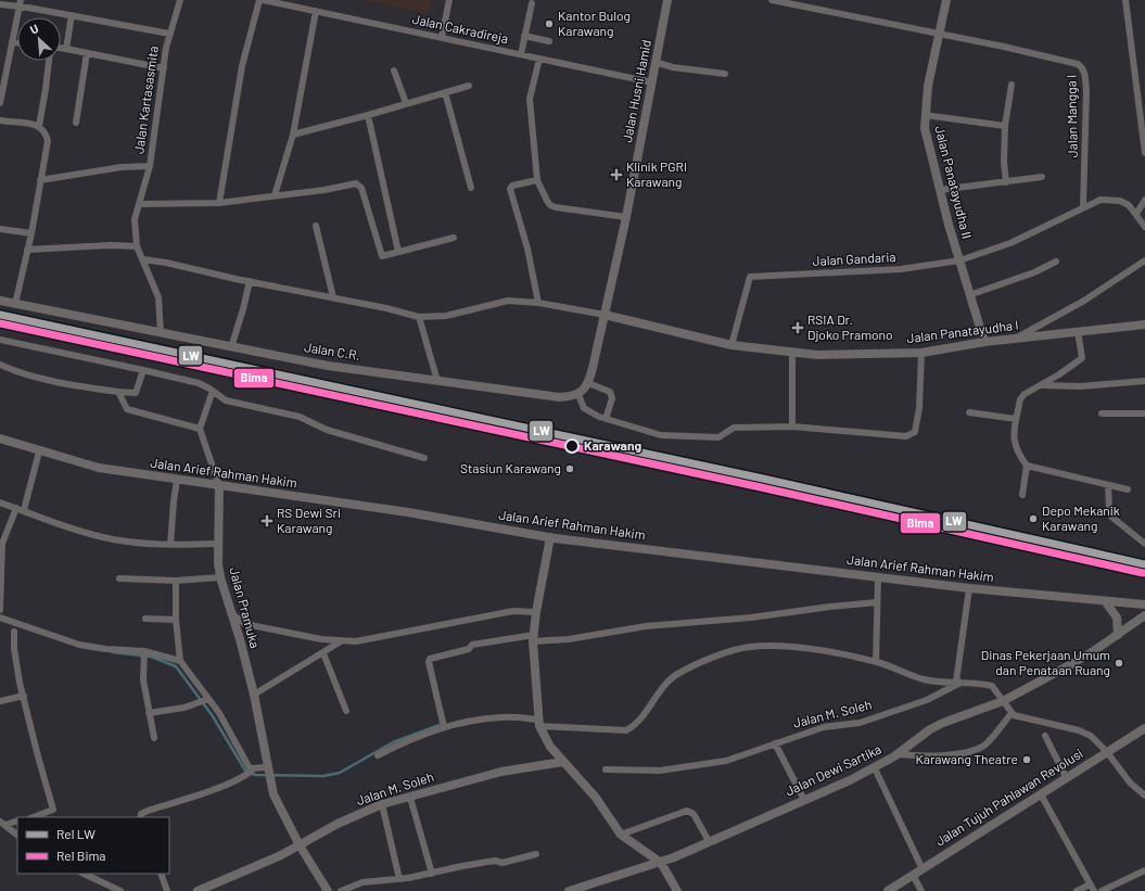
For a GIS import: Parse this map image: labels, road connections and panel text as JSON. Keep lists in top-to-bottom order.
{
  "streets": {
    "street": [
      "Jalan Cakradireja",
      "Jalan Husni Hamid",
      "Jalan Kartasasmita",
      "Jalan Mangga I",
      "Jalan Panatayudha II",
      "Jalan Gandaria",
      "Jalan Panatayudha I",
      "Jalan C.R.",
      "Jalan Arief Rahman Hakim",
      "Jalan Pramuka",
      "Jalan M. Soleh",
      "Jalan Dewi Sartika",
      "Jalan Tujuh Pahlawan Revolusi"
    ]
  },
  "crossings": [
    ["Jalan Cakradireja", "Jalan Husni Hamid"],
    ["Jalan Husni Hamid", "Jalan Panatayudha I"],
    ["Jalan Mangga I", "Jalan Panatayudha II"],
    ["Jalan Mangga I", "Jalan Gandaria"],
    ["Jalan Panatayudha II", "Jalan Gandaria"],
    ["Jalan Panatayudha II", "Jalan Panatayudha I"],
    ["Jalan Gandaria", "Jalan Panatayudha I"],
    ["Jalan Arief Rahman Hakim", "Jalan Pramuka"],
    ["Jalan Pramuka", "Jalan M. Soleh"],
    ["Jalan M. Soleh", "Jalan Dewi Sartika"]
  ],
  "places": {
    "other": [
      "Kantor Bulog Karawang",
      "Karawang",
      "Stasiun Karawang",
      "Depo Mekanik Karawang",
      "Dinas Pekerjaan Umum dan Penataan Ruang",
      "Karawang Theatre"
    ],
    "health": ["Klinik PGRI Karawang", "RSIA Dr. Djoko Pramono", "RS Dewi Sri Karawang"]
  },
  "lines": ["rail line LW", "rail line Bima"],
  "legend": ["Rel LW", "Rel Bima"],
  "north": "top left"
}
